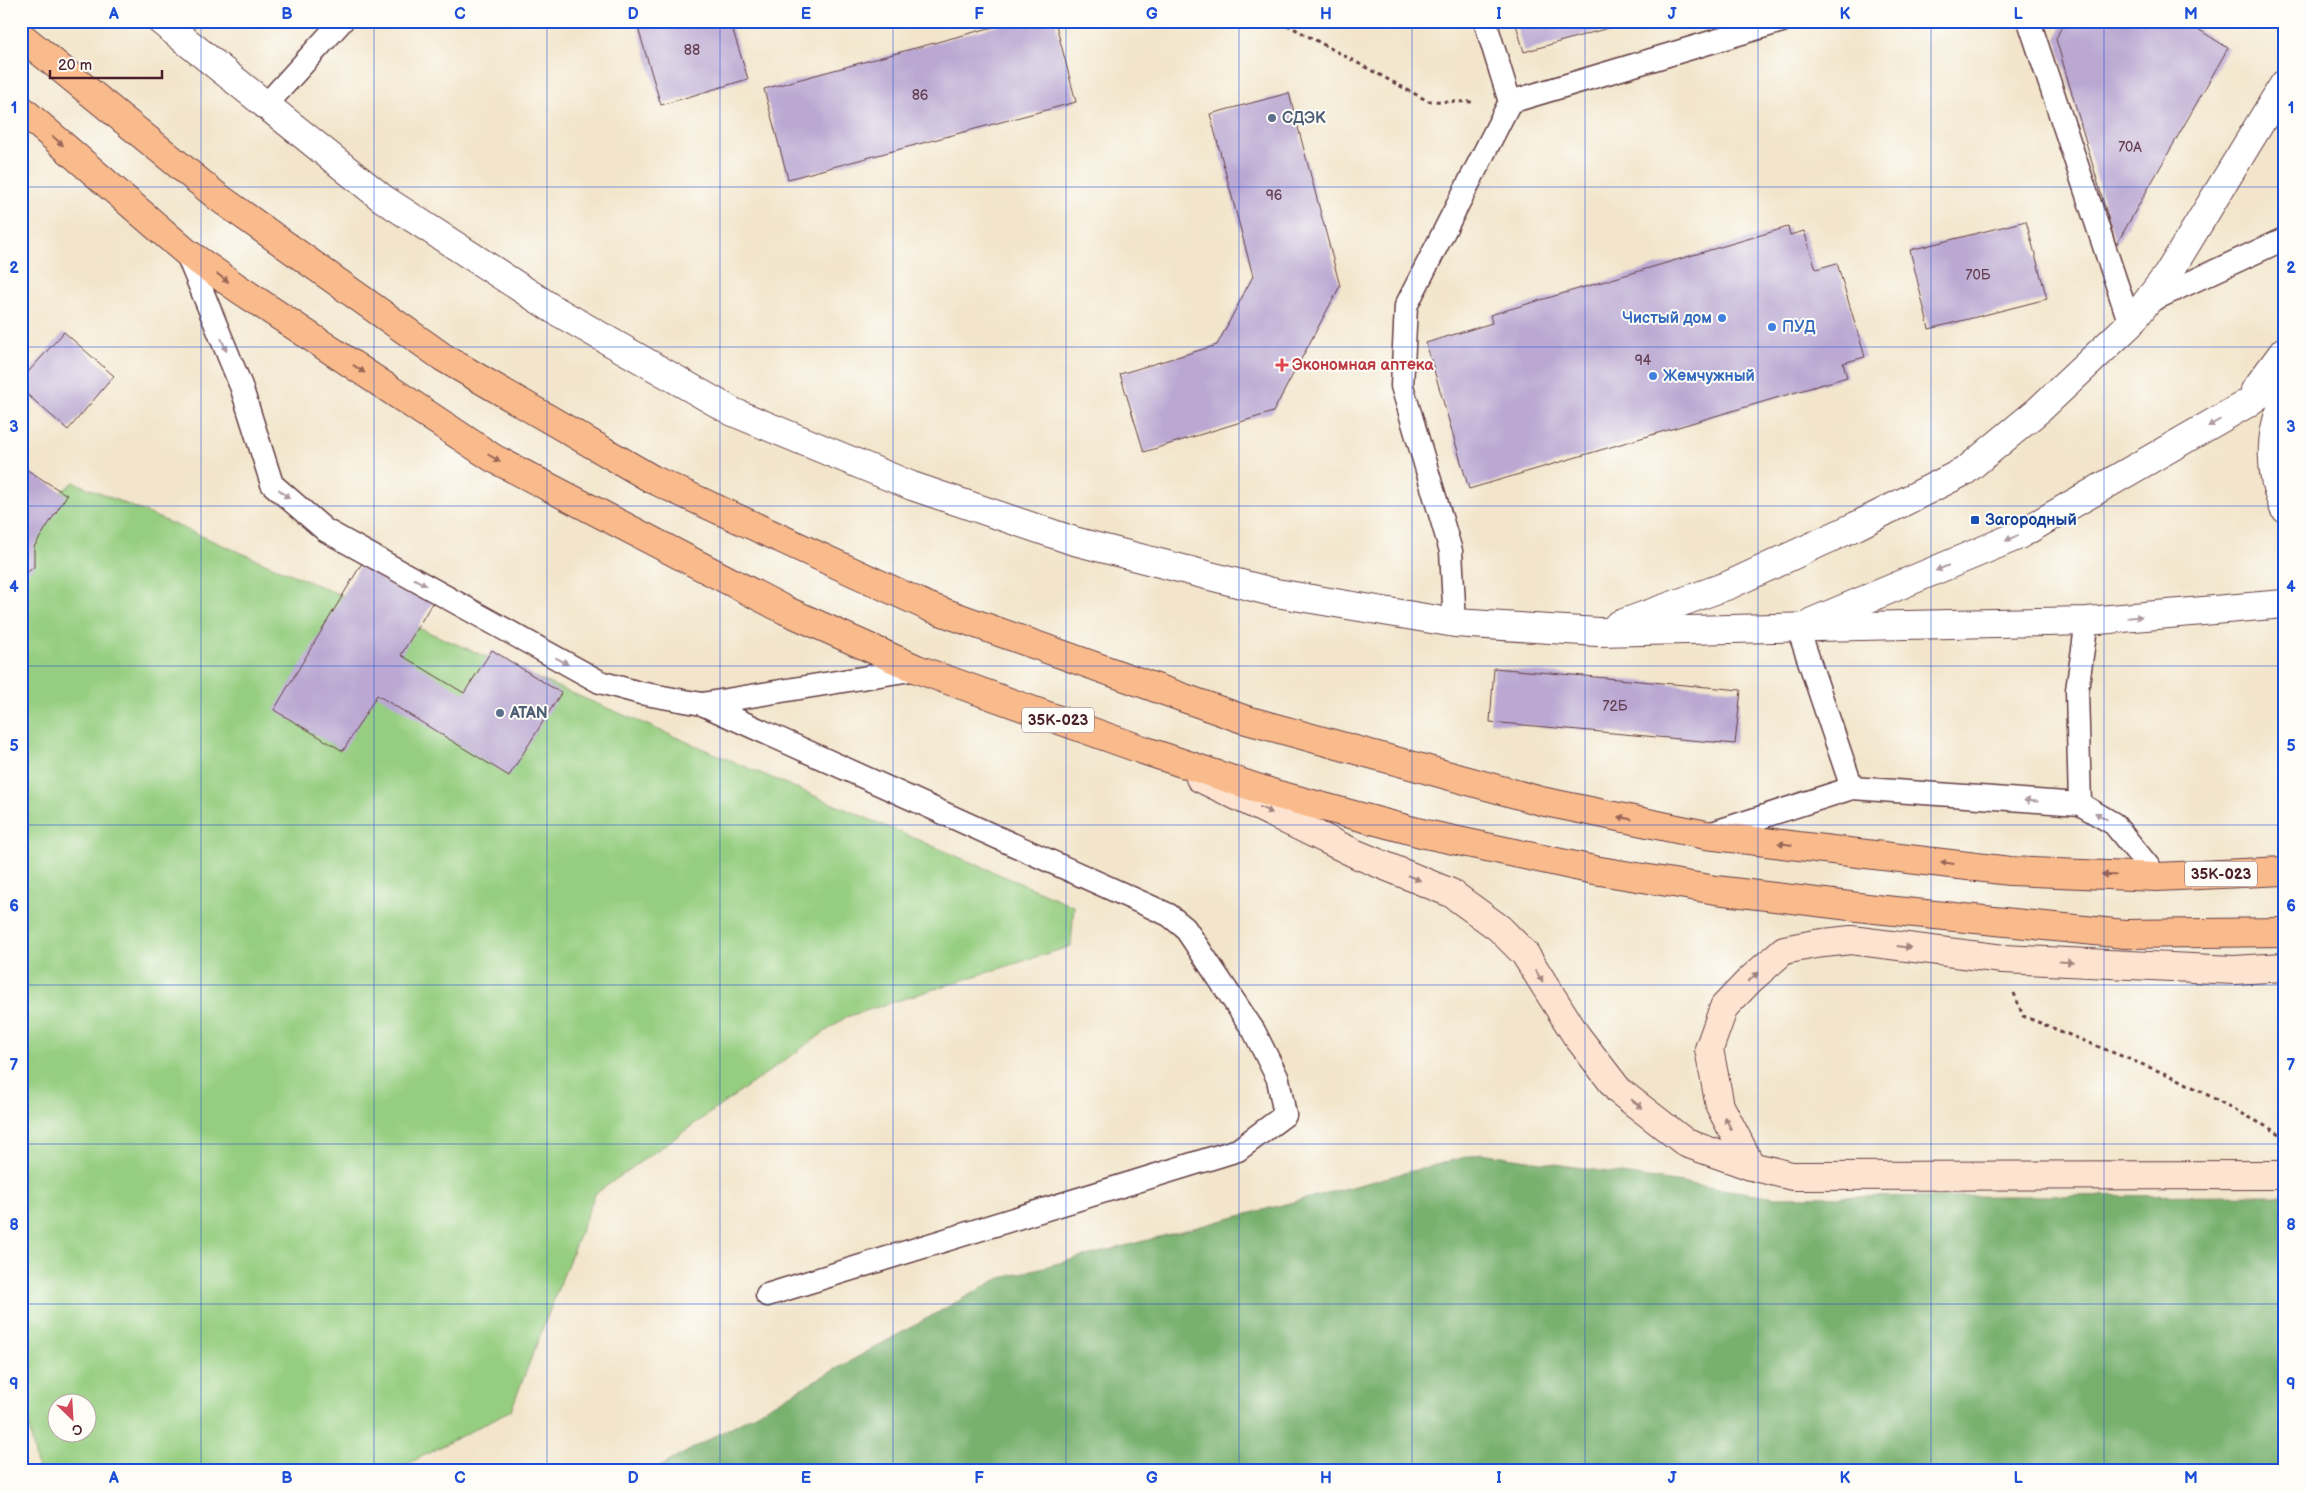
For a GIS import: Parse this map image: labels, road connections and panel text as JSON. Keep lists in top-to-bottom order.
{
  "streets": {
    "main road": ["35К-023"]
  },
  "places": {
    "other": [
      "СДЭК",
      "Чистый дом",
      "ПУД",
      "Жемчужный",
      "ATAN"
    ],
    "health": ["Экономная аптека"],
    "transit": ["Загородный"]
  },
  "house_numbers": [
    "88",
    "86",
    "70А",
    "96",
    "70Б",
    "94",
    "72Б"
  ],
  "scale_bar": "20 m",
  "north": "bottom right",
  "grid": {
    "columns": [
      "A",
      "B",
      "C",
      "D",
      "E",
      "F",
      "G",
      "H",
      "I",
      "J",
      "K",
      "L",
      "M"
    ],
    "rows": [
      "1",
      "2",
      "3",
      "4",
      "5",
      "6",
      "7",
      "8",
      "9"
    ]
  }
}
